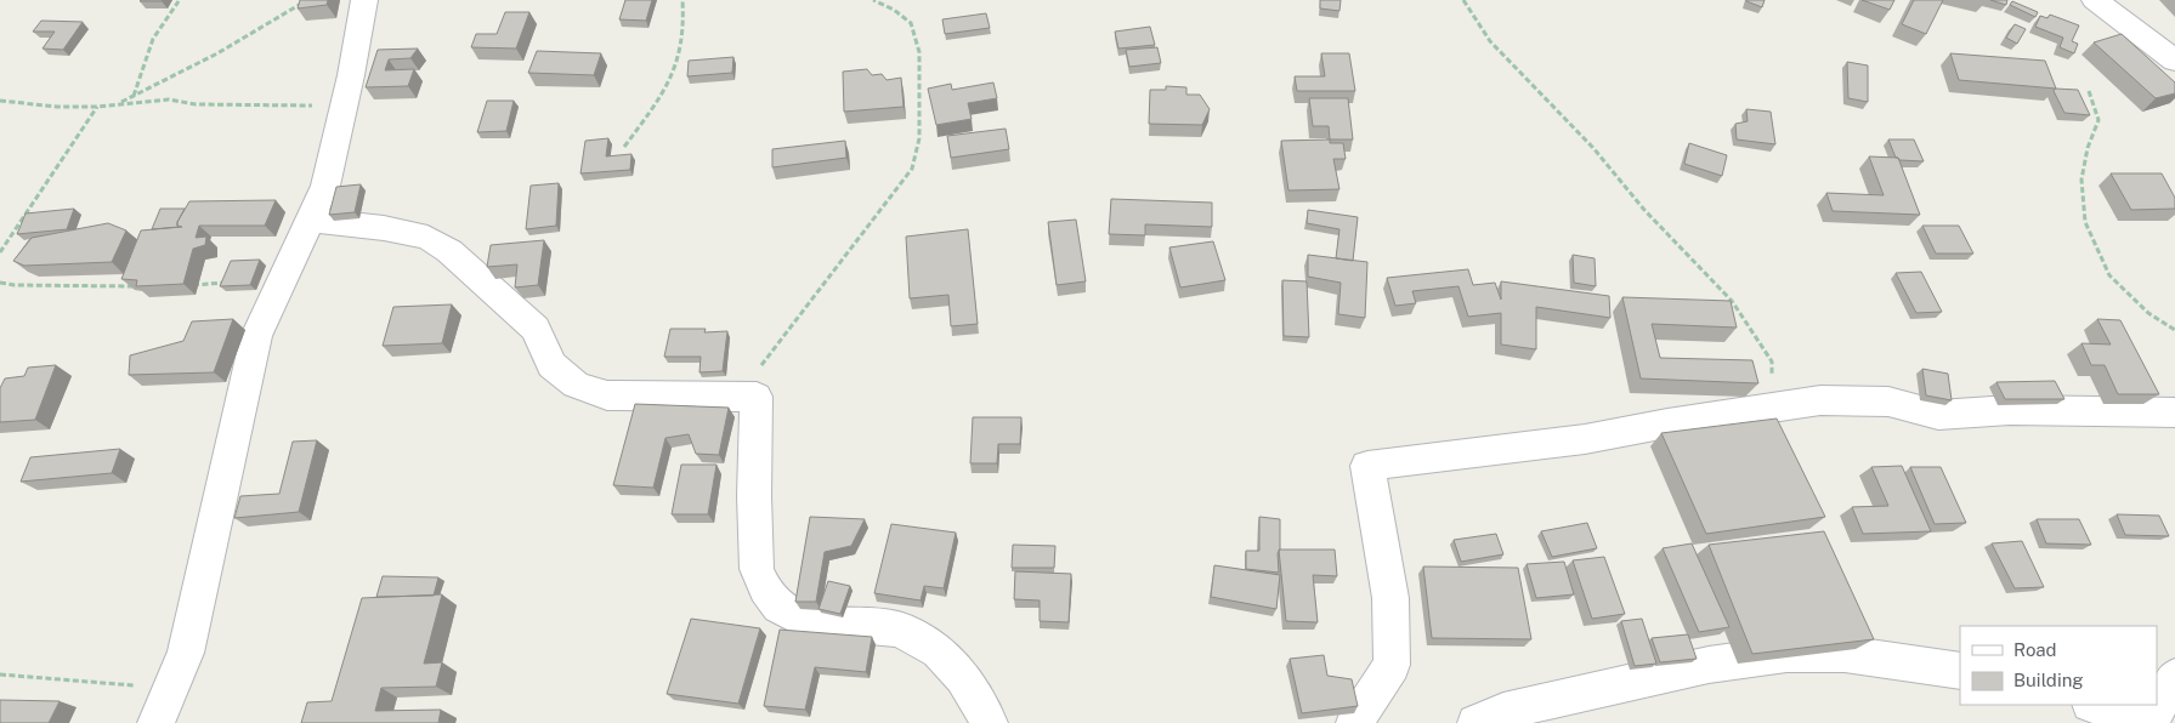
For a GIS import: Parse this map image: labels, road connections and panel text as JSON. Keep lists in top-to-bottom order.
{
  "legend": ["Road", "Building"]
}
